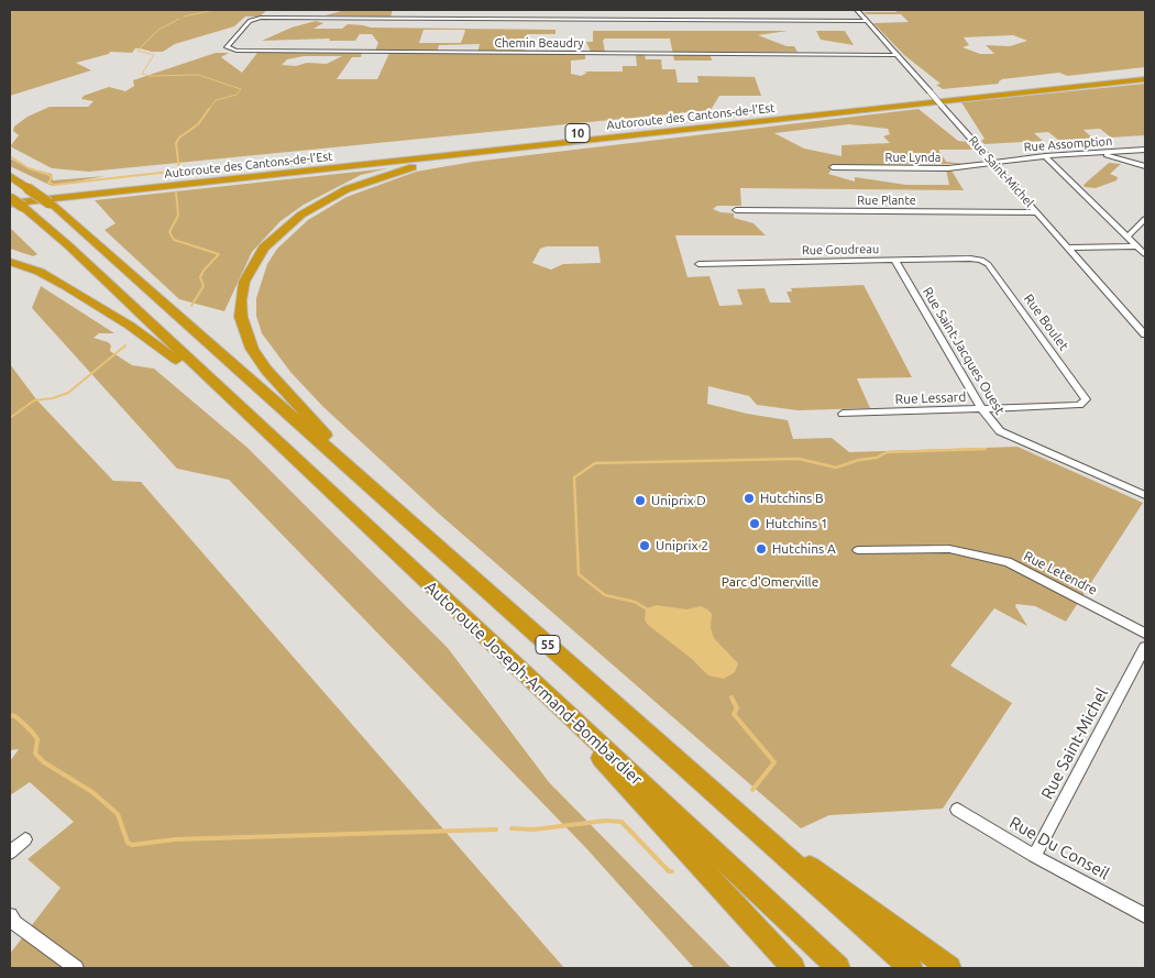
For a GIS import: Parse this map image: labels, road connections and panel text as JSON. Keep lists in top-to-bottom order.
{
  "streets": {
    "highway": [
      "Autoroute des Cantons-de-l'Est",
      "10",
      "55",
      "Autoroute Joseph-Armand-Bombardier"
    ],
    "street": [
      "Chemin Beaudry",
      "Rue Assomption",
      "Rue Lynda",
      "Rue Saint-Michel",
      "Rue Plante",
      "Rue Goudreau",
      "Rue Boulet",
      "Rue Saint-Jacques Ouest",
      "Rue Lessard",
      "Rue Letendre",
      "Rue Du Conseil"
    ]
  },
  "crossings": [
    ["Chemin Beaudry", "Rue Saint-Michel"],
    ["Rue Assomption", "Rue Lynda"],
    ["Rue Assomption", "Rue Saint-Michel"],
    ["Rue Lynda", "Rue Saint-Michel"],
    ["Rue Saint-Michel", "Rue Plante"],
    ["Rue Saint-Michel", "Rue Du Conseil"],
    ["Rue Goudreau", "Rue Boulet"],
    ["Rue Goudreau", "Rue Saint-Jacques Ouest"],
    ["Rue Boulet", "Rue Lessard"],
    ["Rue Saint-Jacques Ouest", "Rue Lessard"]
  ],
  "parks": ["Parc d'Omerville"],
  "places": [
    "Hutchins B",
    "Uniprix D",
    "Hutchins 1",
    "Uniprix 2",
    "Hutchins A"
  ]
}
